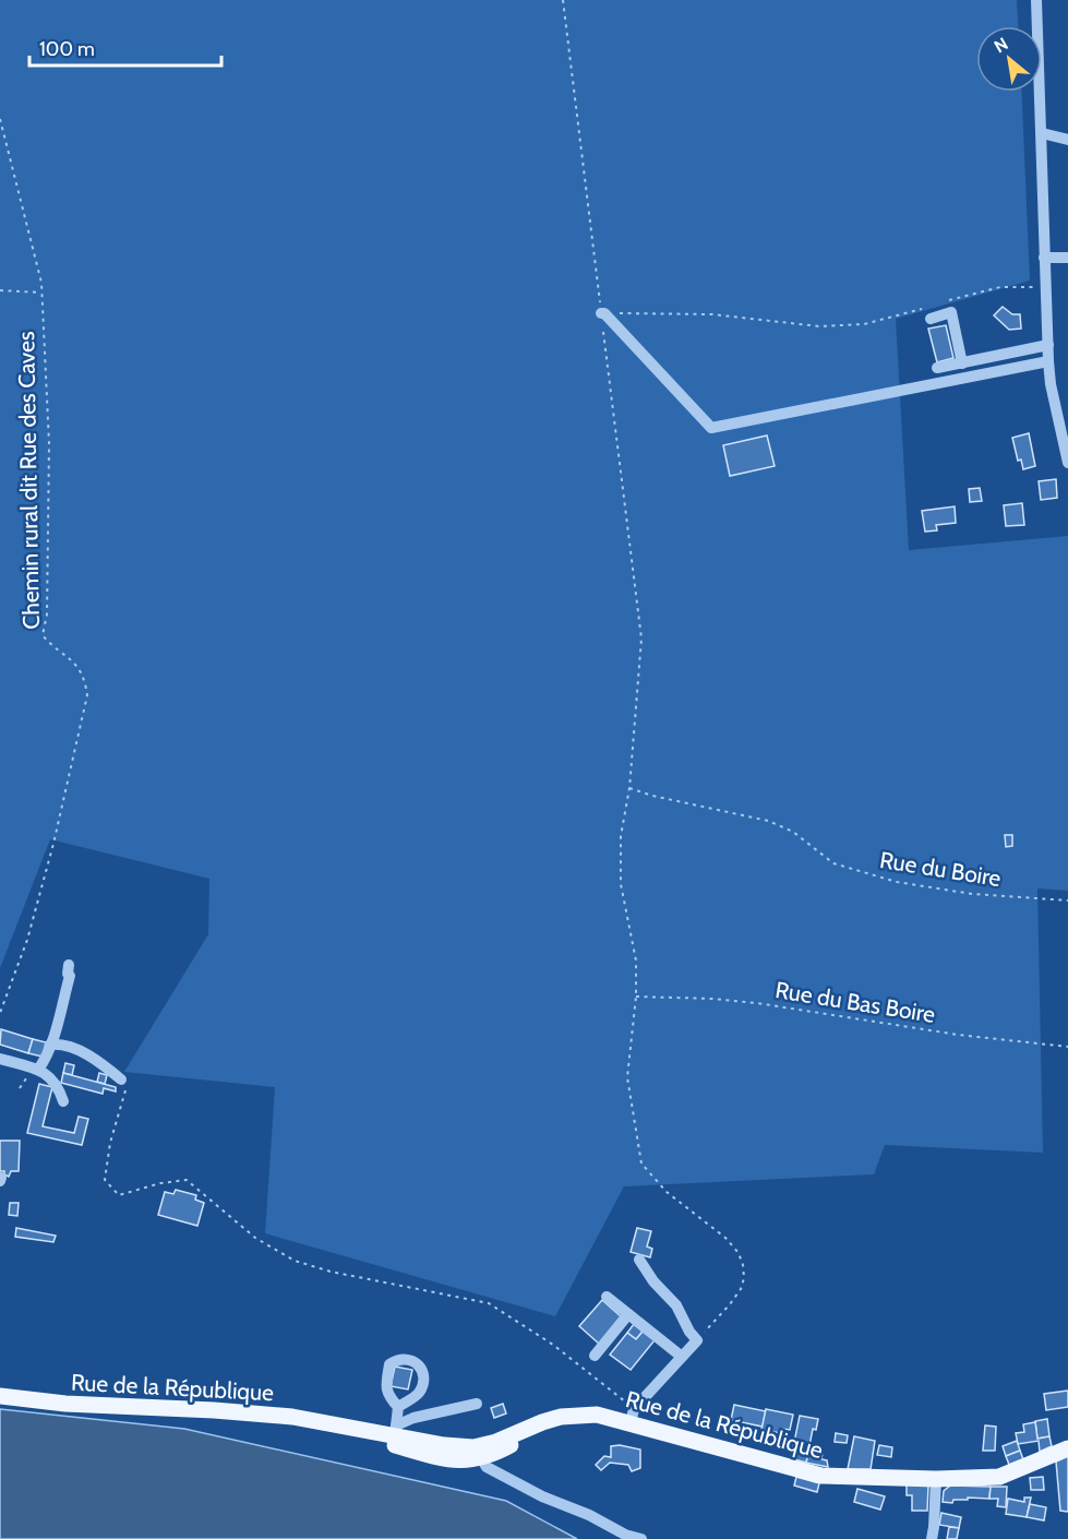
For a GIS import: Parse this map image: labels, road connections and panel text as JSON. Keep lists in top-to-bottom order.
{
  "streets": {
    "main road": ["Rue de la République"],
    "path": ["Chemin rural dit Rue des Caves", "Rue du Boire", "Rue du Bas Boire"]
  },
  "scale_bar": "100 m",
  "north": "top left"
}
